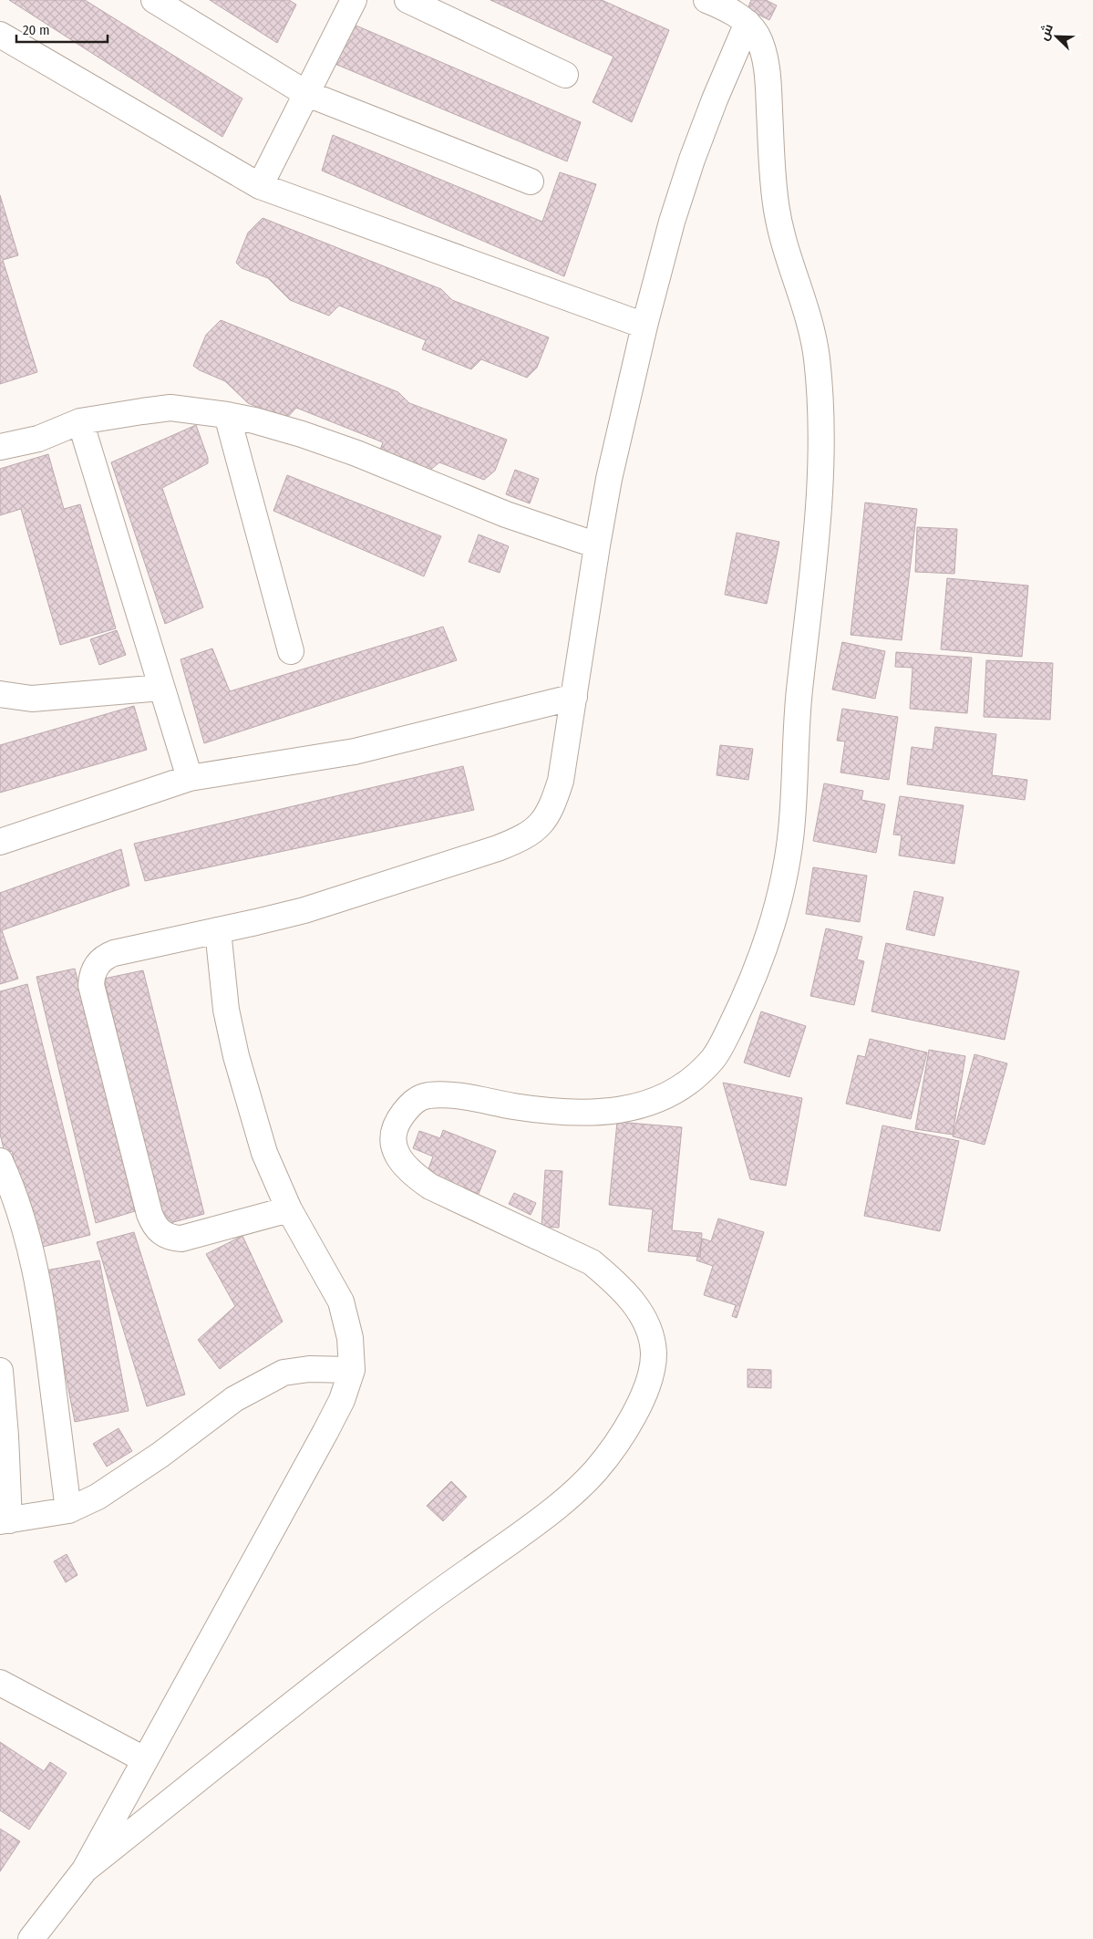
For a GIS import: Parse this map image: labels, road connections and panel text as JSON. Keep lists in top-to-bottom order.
{
  "scale_bar": "20 m",
  "north": "top left"
}
